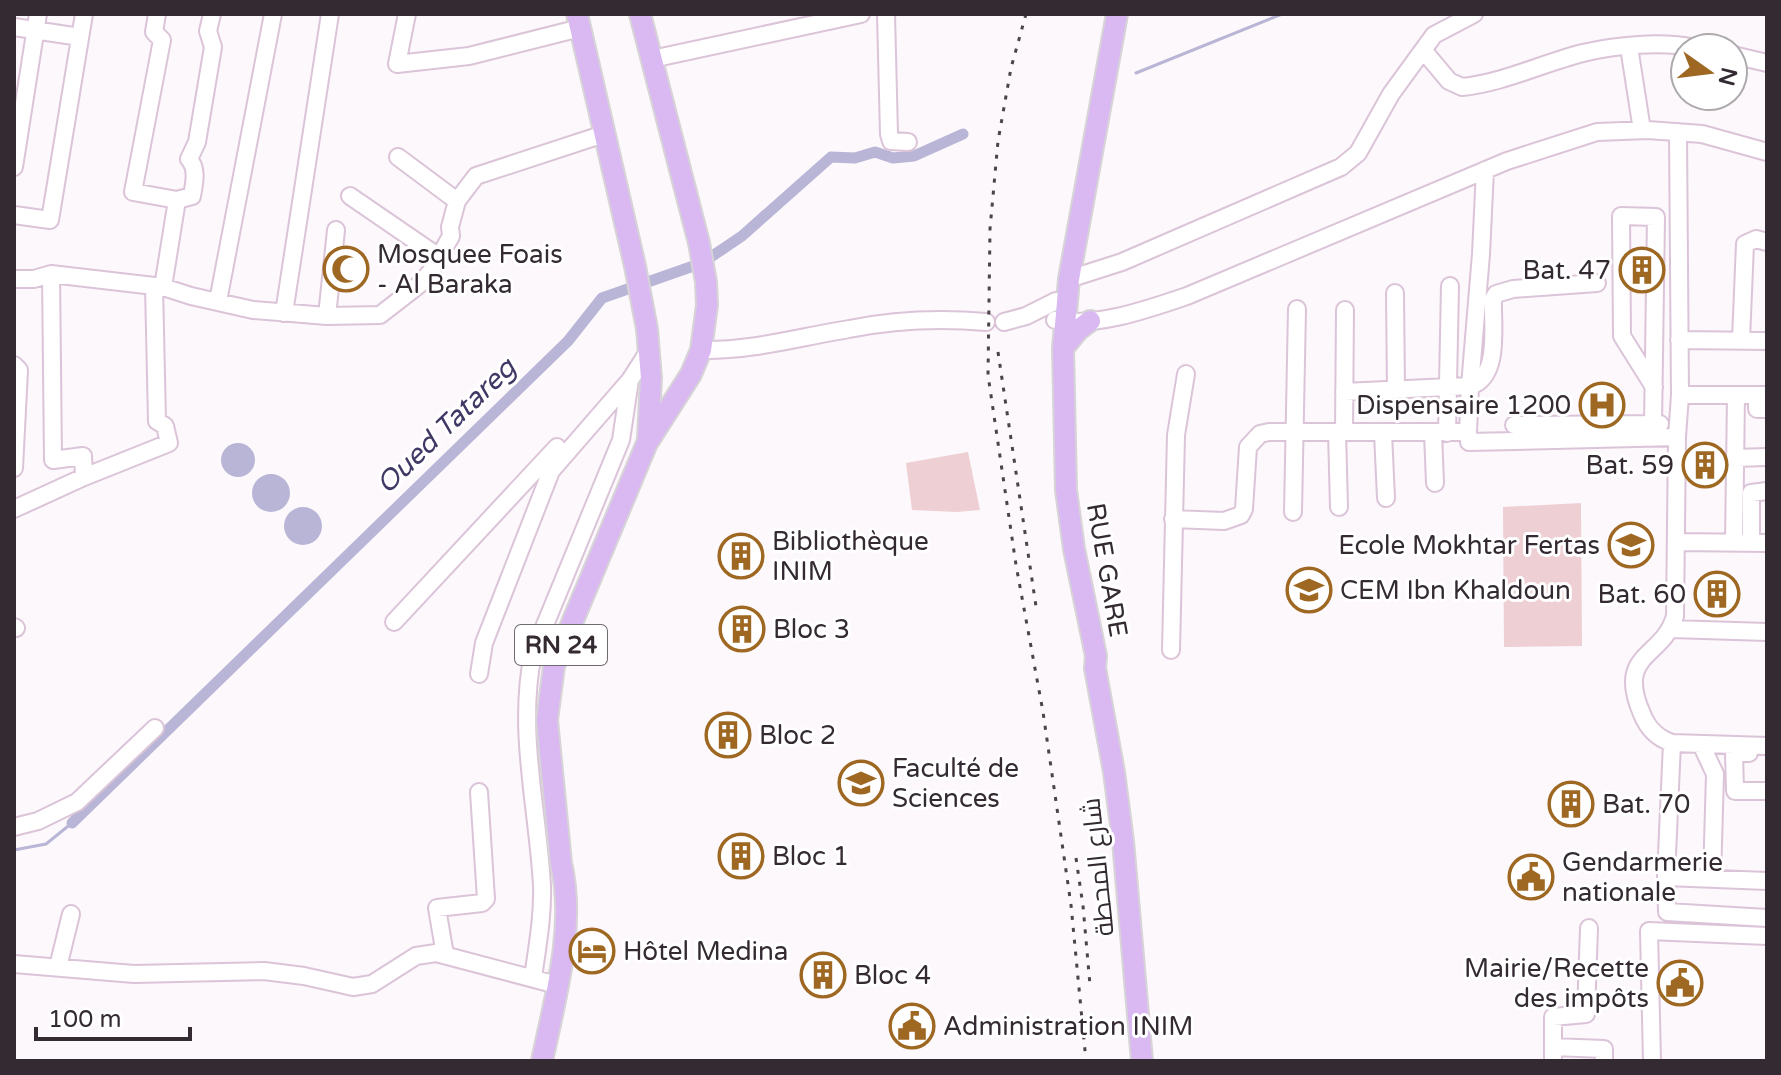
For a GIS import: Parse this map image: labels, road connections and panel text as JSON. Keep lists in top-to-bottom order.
{
  "streets": {
    "main road": ["RUE GARE", "RN 24", "شارع المحطة"]
  },
  "crossings": [
    ["RUE GARE", "شارع المحطة"]
  ],
  "water": ["Oued Tatareg"],
  "places": {
    "mosque": ["Mosquee Foais - Al Baraka"],
    "building": [
      "Bat. 47",
      "Bat. 59",
      "Bibliothèque INIM",
      "Bat. 60",
      "Bloc 3",
      "Bloc 2",
      "Bat. 70",
      "Bloc 1",
      "Bloc 4"
    ],
    "hospital": ["Dispensaire 1200"],
    "school or university": ["Ecole Mokhtar Fertas", "CEM Ibn Khaldoun", "Faculté de Sciences"],
    "public building": ["Gendarmerie nationale", "Mairie/Recette des impôts", "Administration INIM"],
    "hotel": ["Hôtel Medina"]
  },
  "scale_bar": "100 m",
  "north": "right"
}
